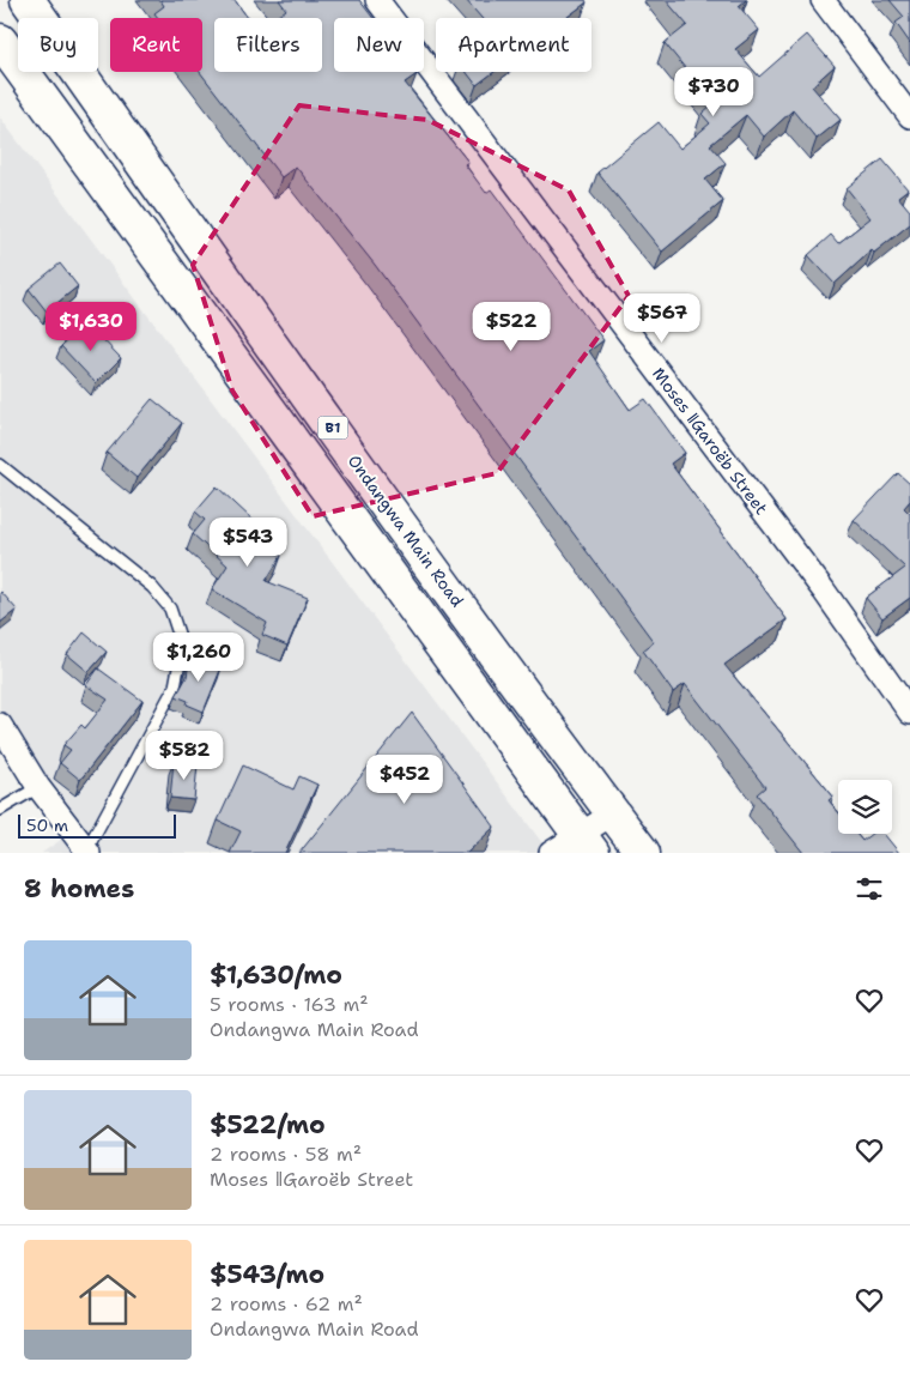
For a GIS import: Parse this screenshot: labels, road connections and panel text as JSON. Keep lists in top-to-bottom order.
{
  "streets": {
    "main road": ["B1", "Ondangwa Main Road"],
    "street": ["Moses ǁGaroëb Street"]
  },
  "scale_bar": "50 m",
  "page": {
    "chip": [
      "Buy",
      "Rent",
      "Filters",
      "New",
      "Apartment"
    ],
    "price": [
      "$730",
      "$567",
      "$1,630",
      "$522",
      "$543",
      "$1,260",
      "$582",
      "$452"
    ],
    "scale": "50 m",
    "heading": "8 homes",
    "list": [
      {
        "name": "$1,630/mo",
        "note": "5 rooms · 163 m² · Ondangwa Main Road"
      },
      {
        "name": "$522/mo",
        "note": "2 rooms · 58 m² · Moses ǁGaroëb Street"
      },
      {
        "name": "$543/mo",
        "note": "2 rooms · 62 m² · Ondangwa Main Road"
      }
    ]
  }
}
